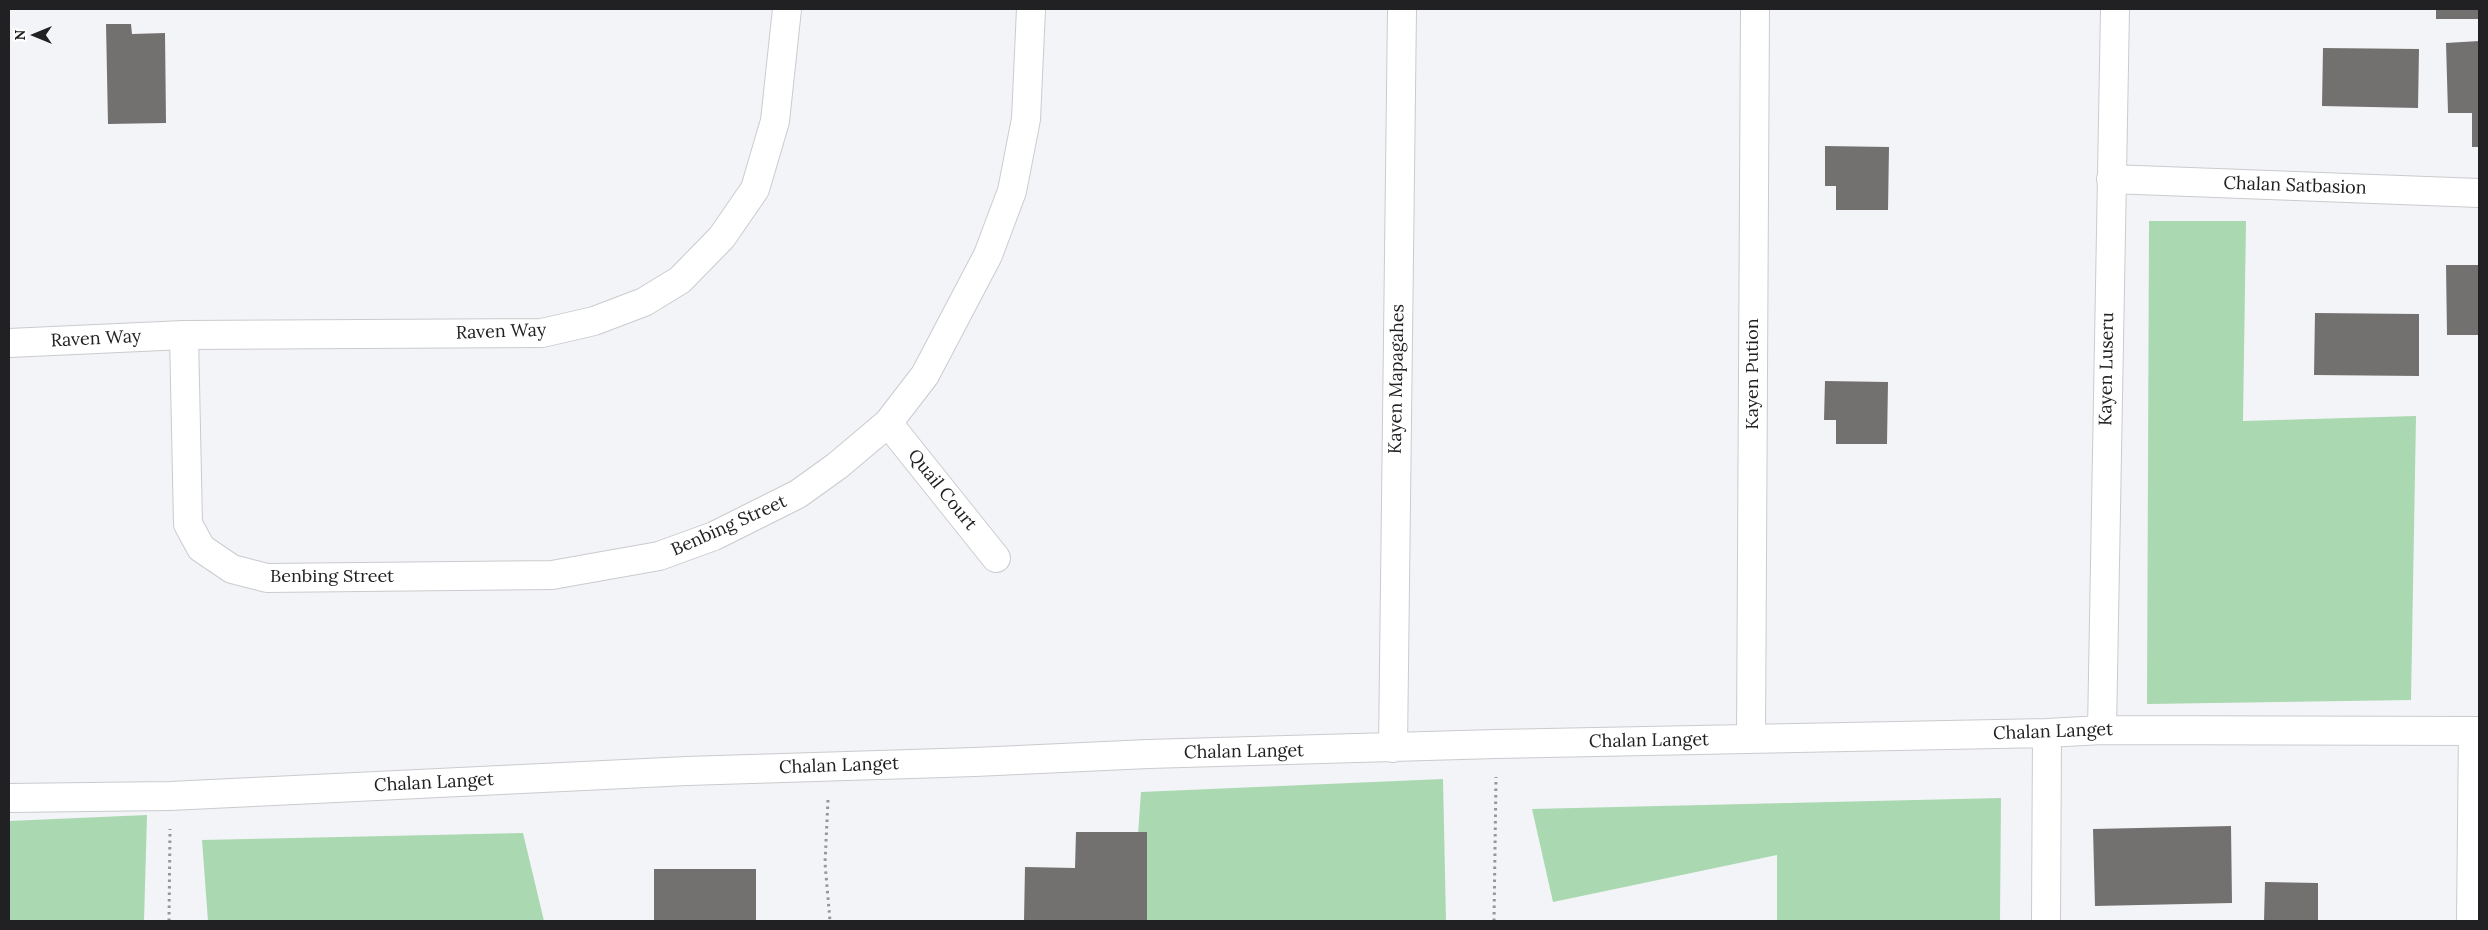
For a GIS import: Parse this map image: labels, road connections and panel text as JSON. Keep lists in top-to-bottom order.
{
  "streets": {
    "street": [
      "Chalan Satbasion",
      "Raven Way",
      "Kayen Luseru",
      "Kayen Pution",
      "Kayen Mapagahes",
      "Quail Court",
      "Benbing Street",
      "Chalan Langet"
    ]
  },
  "crossings": [
    ["Chalan Satbasion", "Kayen Luseru"],
    ["Raven Way", "Benbing Street"],
    ["Kayen Luseru", "Chalan Langet"],
    ["Kayen Pution", "Chalan Langet"],
    ["Kayen Mapagahes", "Chalan Langet"],
    ["Quail Court", "Benbing Street"]
  ],
  "north": "left"
}
